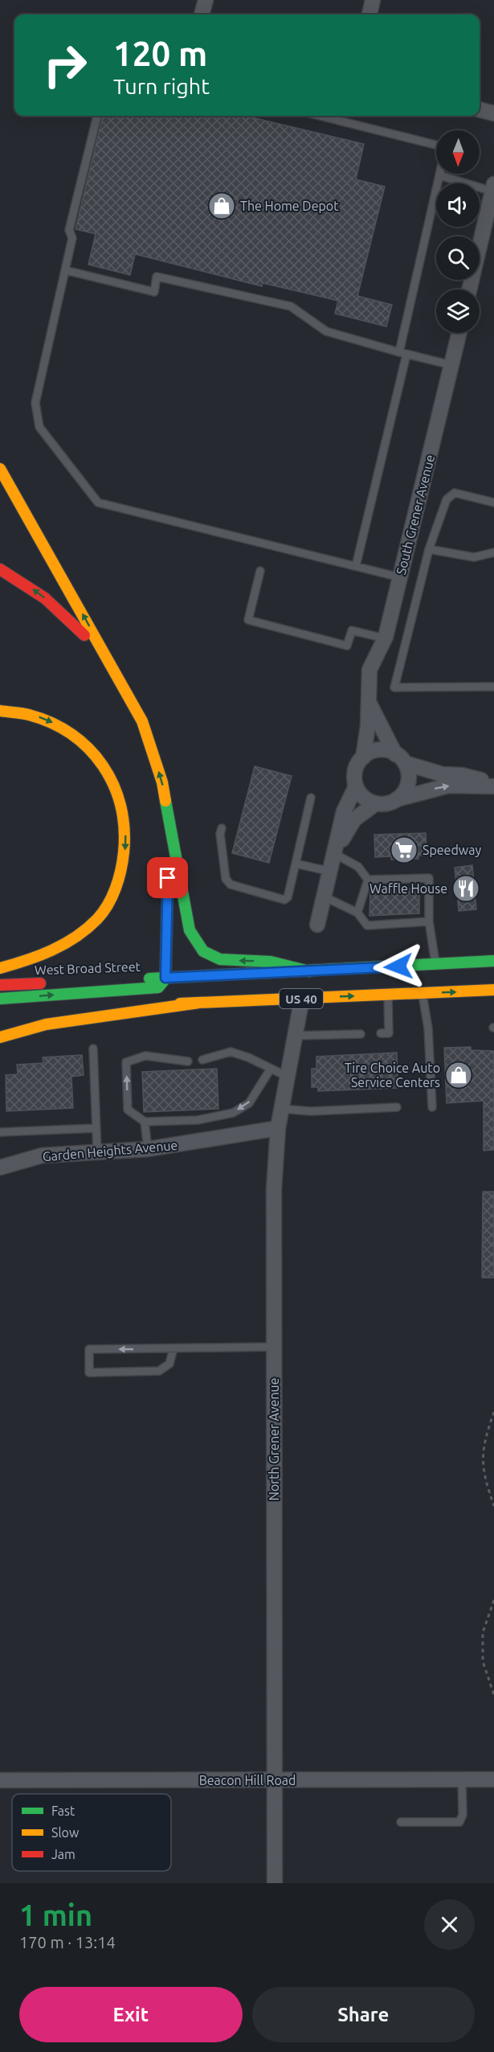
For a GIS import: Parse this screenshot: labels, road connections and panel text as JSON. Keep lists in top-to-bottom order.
{
  "streets": {
    "main road": ["West Broad Street", "US 40"],
    "street": [
      "South Grener Avenue",
      "Garden Heights Avenue",
      "North Grener Avenue",
      "Beacon Hill Road"
    ]
  },
  "crossings": [
    ["US 40", "North Grener Avenue"],
    ["Garden Heights Avenue", "North Grener Avenue"],
    ["North Grener Avenue", "Beacon Hill Road"]
  ],
  "places": {
    "shop": ["The Home Depot", "Tire Choice Auto Service Centers"],
    "supermarket": ["Speedway"],
    "restaurant": ["Waffle House"]
  },
  "legend": ["Fast", "Slow", "Jam"],
  "north": "bottom",
  "page": {
    "turn": ["120 m", "Turn right"],
    "heading": ["1 min", "170 m · 13:14"],
    "buttons": ["Exit", "Share"]
  }
}
